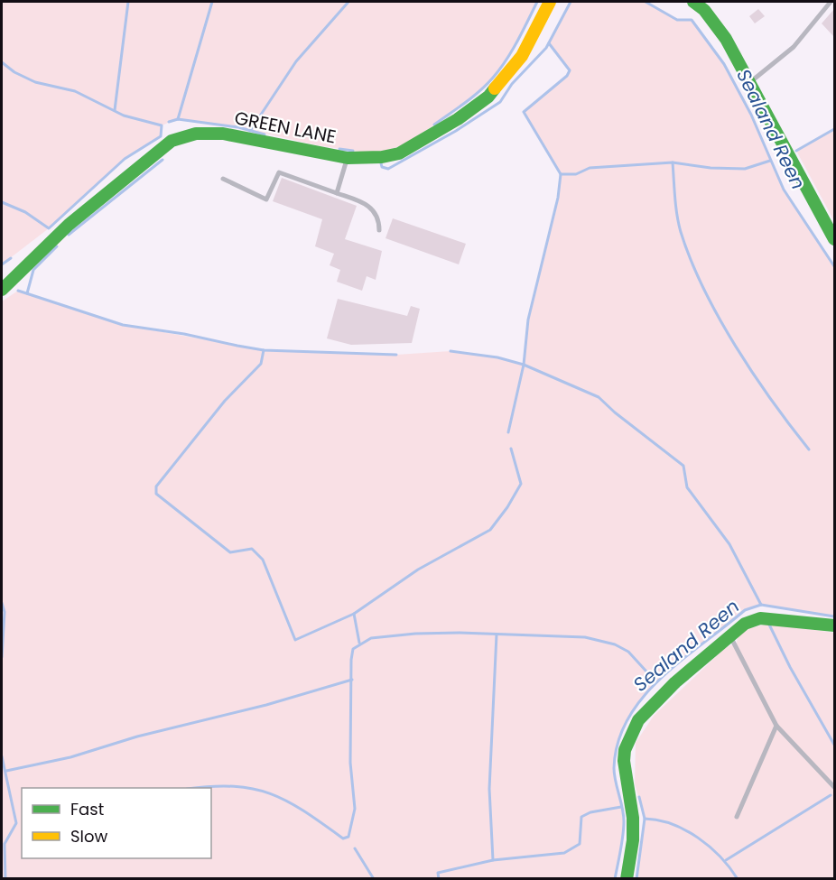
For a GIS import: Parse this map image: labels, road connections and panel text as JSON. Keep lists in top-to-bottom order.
{
  "streets": {
    "street": ["GREEN LANE"]
  },
  "water": ["Sealand Reen"],
  "legend": ["Fast", "Slow"]
}
